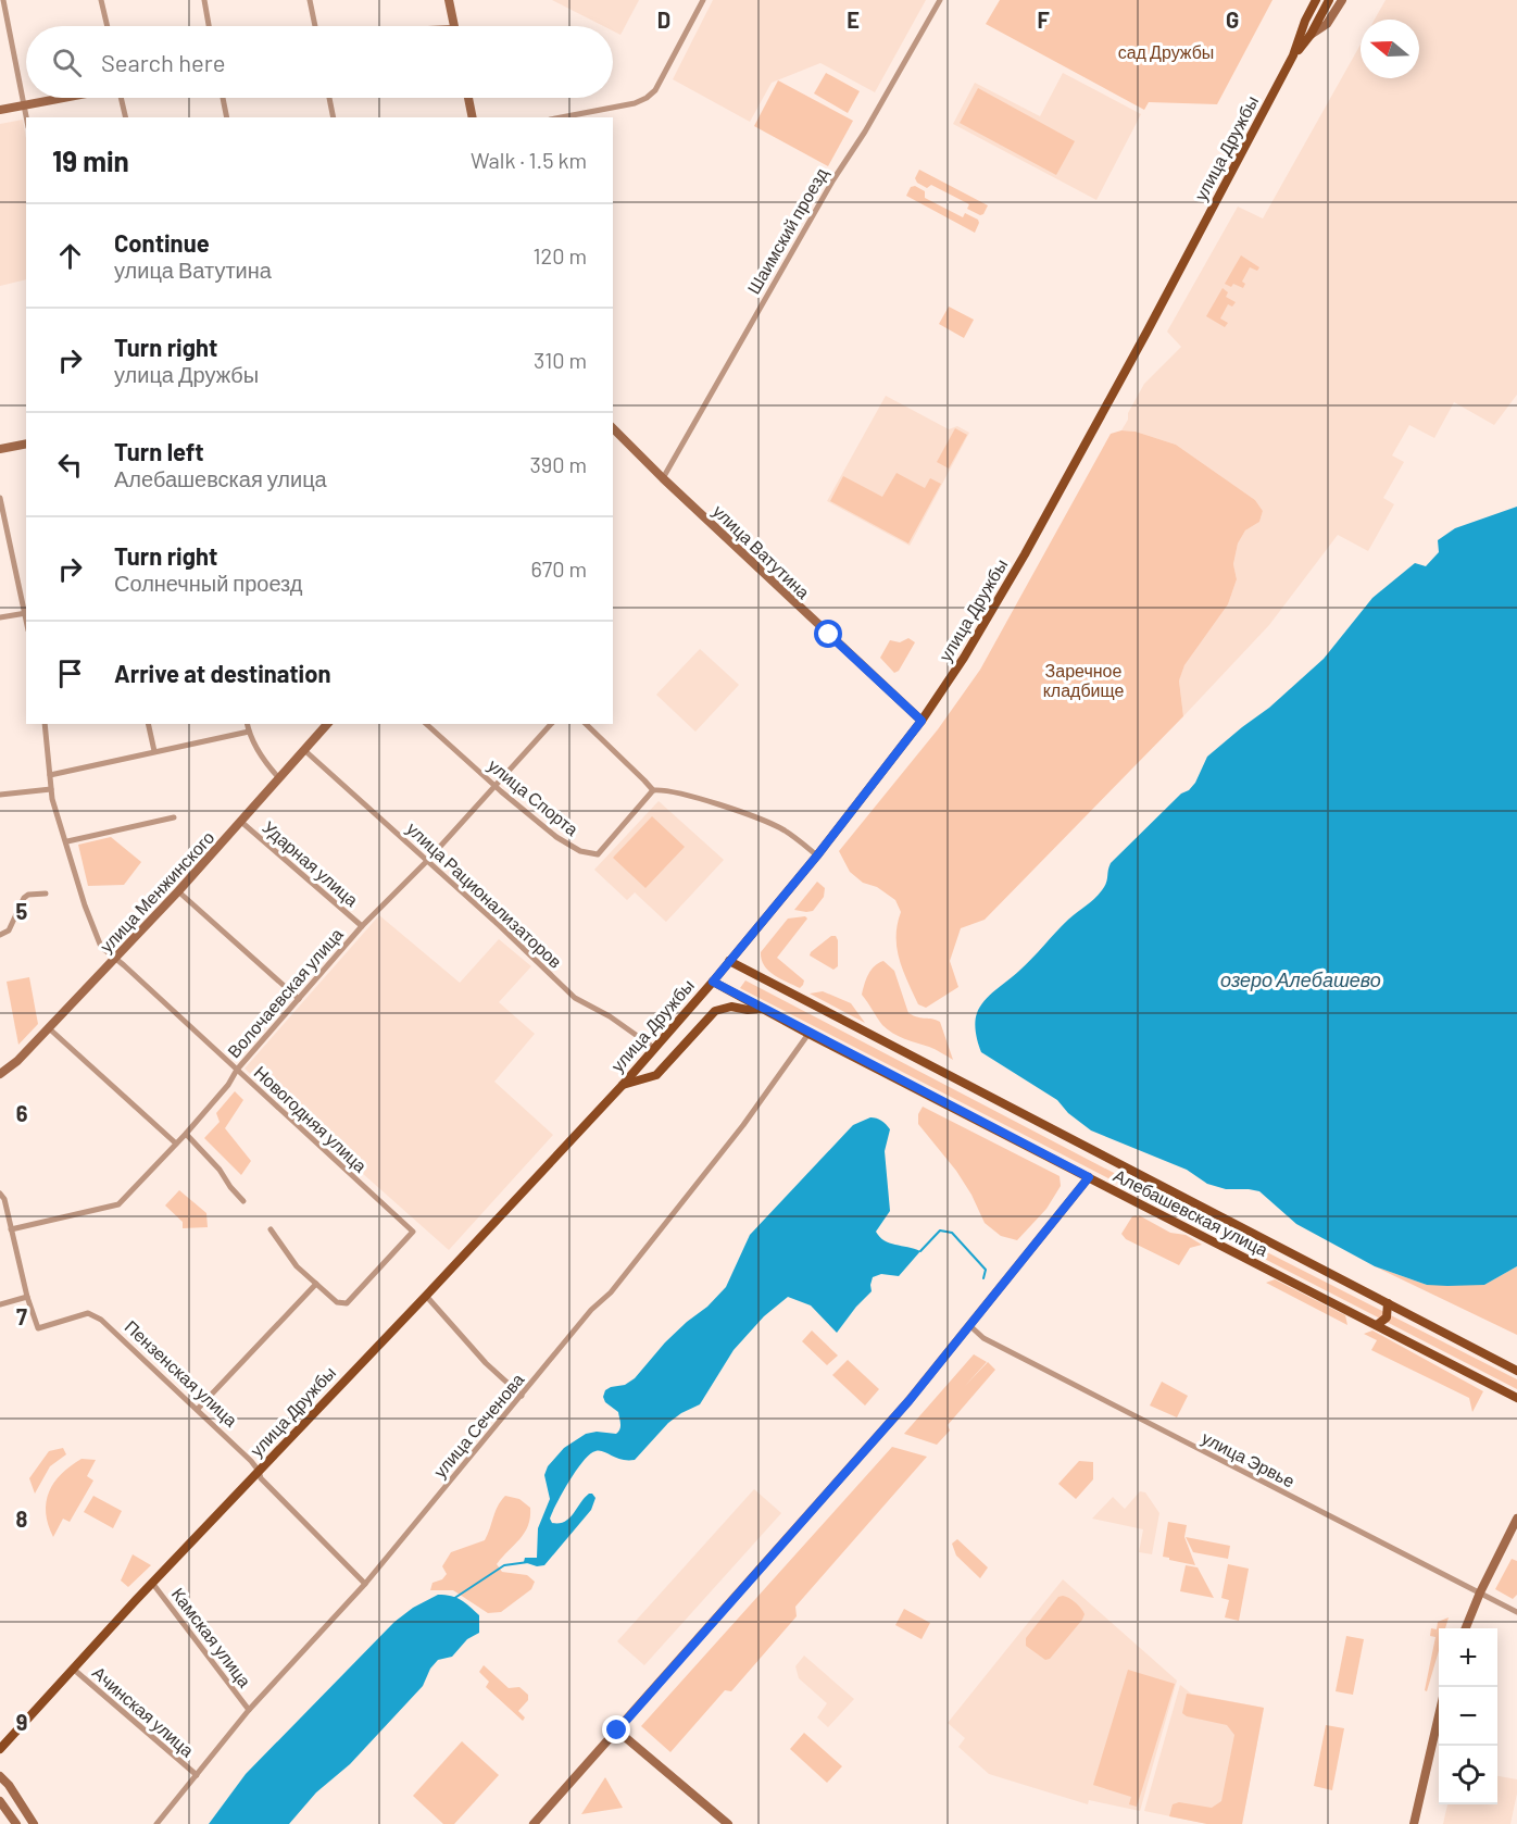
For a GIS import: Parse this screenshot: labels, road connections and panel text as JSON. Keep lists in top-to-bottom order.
{
  "streets": {
    "main road": ["улица Дружбы", "Алебашевская улица"],
    "street": [
      "Шаимский проезд",
      "улица Ватутина",
      "улица Спорта",
      "Ударная улица",
      "улица Менжинского",
      "улица Рационализаторов",
      "Волочаевская улица",
      "Новогодняя улица",
      "Пензенская улица",
      "улица Сеченова",
      "улица Эрвье",
      "Камская улица",
      "Ачинская улица"
    ]
  },
  "crossings": [
    ["улица Дружбы", "улица Ватутина"],
    ["улица Дружбы", "улица Рационализаторов"],
    ["улица Дружбы", "Алебашевская улица"],
    ["улица Дружбы", "Пензенская улица"],
    ["улица Дружбы", "Камская улица"],
    ["улица Дружбы", "Ачинская улица"],
    ["Шаимский проезд", "улица Ватутина"],
    ["улица Спорта", "Волочаевская улица"],
    ["Ударная улица", "улица Менжинского"],
    ["Ударная улица", "Волочаевская улица"],
    ["улица Менжинского", "улица Рационализаторов"],
    ["улица Менжинского", "Новогодняя улица"],
    ["улица Рационализаторов", "Волочаевская улица"],
    ["Волочаевская улица", "Новогодняя улица"],
    ["Алебашевская улица", "улица Сеченова"],
    ["Пензенская улица", "улица Сеченова"],
    ["улица Сеченова", "Камская улица"],
    ["улица Сеченова", "Ачинская улица"]
  ],
  "water": ["озеро Алебашево"],
  "parks": ["сад Дружбы", "Заречное кладбище"],
  "north": "left",
  "page": {
    "search": "Search here",
    "heading": ["19 min", "Walk · 1.5 km"],
    "list": [
      ["Continue", "улица Ватутина", "120 m"],
      ["Turn right", "улица Дружбы", "310 m"],
      ["Turn left", "Алебашевская улица", "390 m"],
      ["Turn right", "Солнечный проезд", "670 m"],
      "Arrive at destination"
    ],
    "map_buttons": ["+", "−"]
  },
  "grid": {
    "columns": [
      "D",
      "E",
      "F",
      "G"
    ],
    "rows": [
      "5",
      "6",
      "7",
      "8",
      "9"
    ]
  }
}
